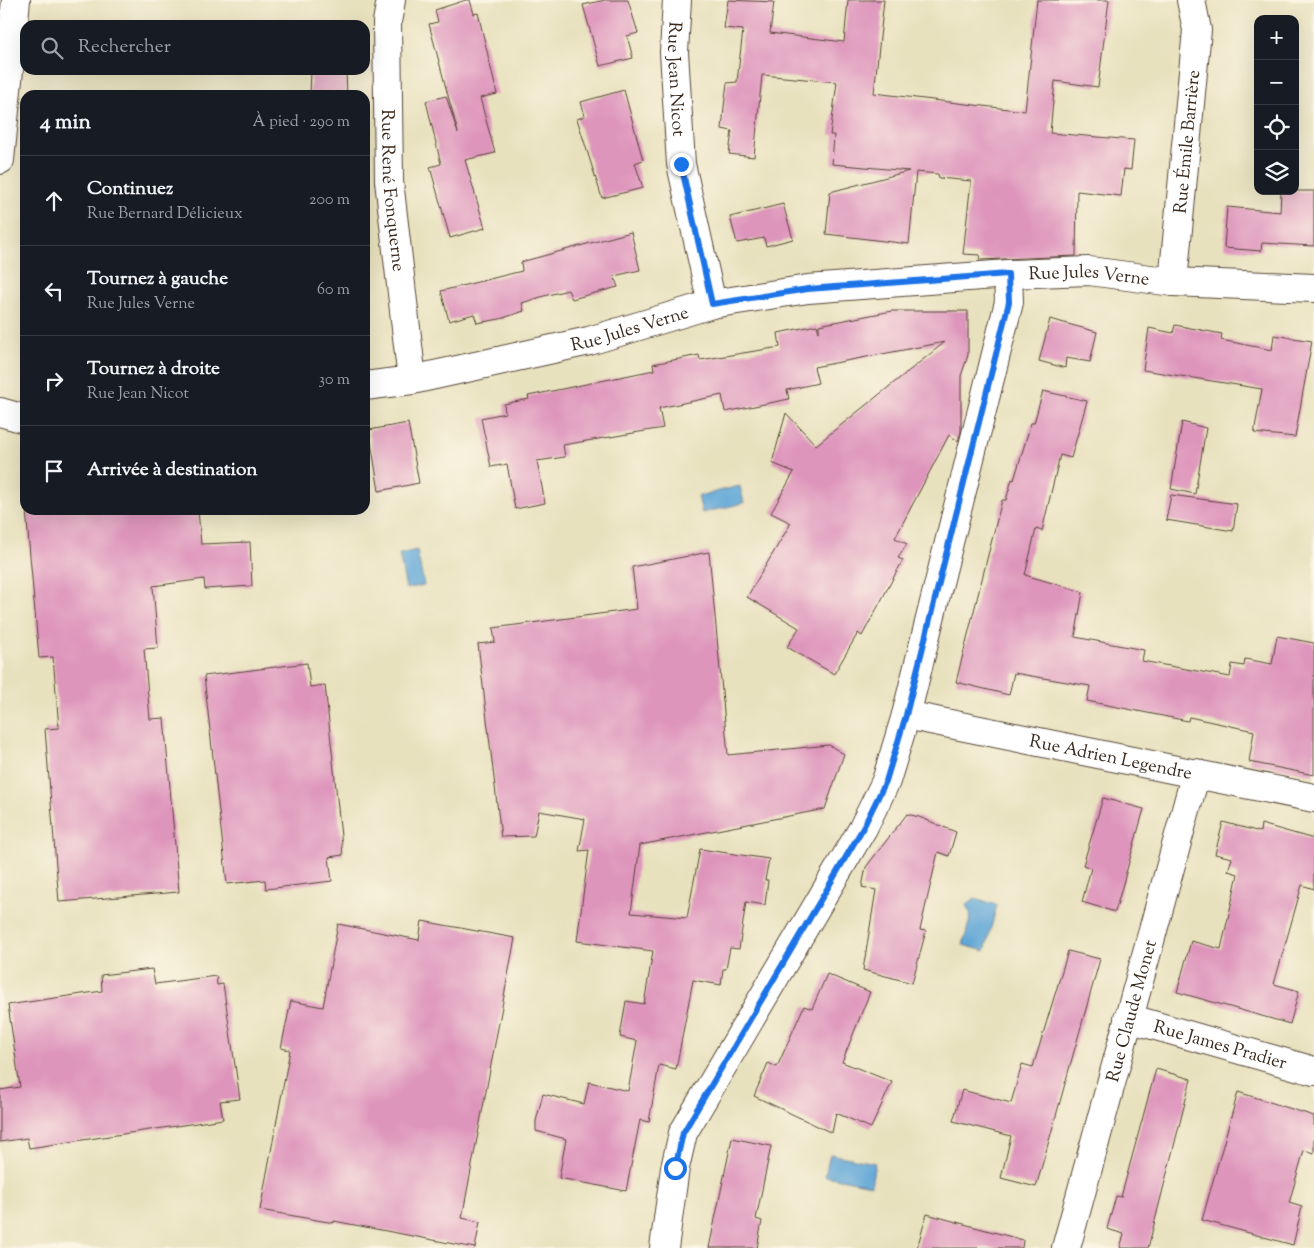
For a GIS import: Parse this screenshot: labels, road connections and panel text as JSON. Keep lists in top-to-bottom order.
{
  "streets": {
    "street": [
      "Rue Jean Nicot",
      "Rue Émile Barrière",
      "Rue René Fonquerne",
      "Rue Jules Verne",
      "Rue Adrien Legendre",
      "Rue Claude Monet",
      "Rue James Pradier"
    ]
  },
  "crossings": [
    ["Rue Jean Nicot", "Rue Jules Verne"],
    ["Rue Émile Barrière", "Rue Jules Verne"],
    ["Rue René Fonquerne", "Rue Jules Verne"],
    ["Rue Adrien Legendre", "Rue Claude Monet"],
    ["Rue Claude Monet", "Rue James Pradier"]
  ],
  "page": {
    "map_buttons": ["+", "−"],
    "search": "Rechercher",
    "heading": ["4 min", "À pied · 290 m"],
    "list": [
      ["Continuez", "Rue Bernard Délicieux", "200 m"],
      ["Tournez à gauche", "Rue Jules Verne", "60 m"],
      ["Tournez à droite", "Rue Jean Nicot", "30 m"],
      "Arrivée à destination"
    ]
  }
}
